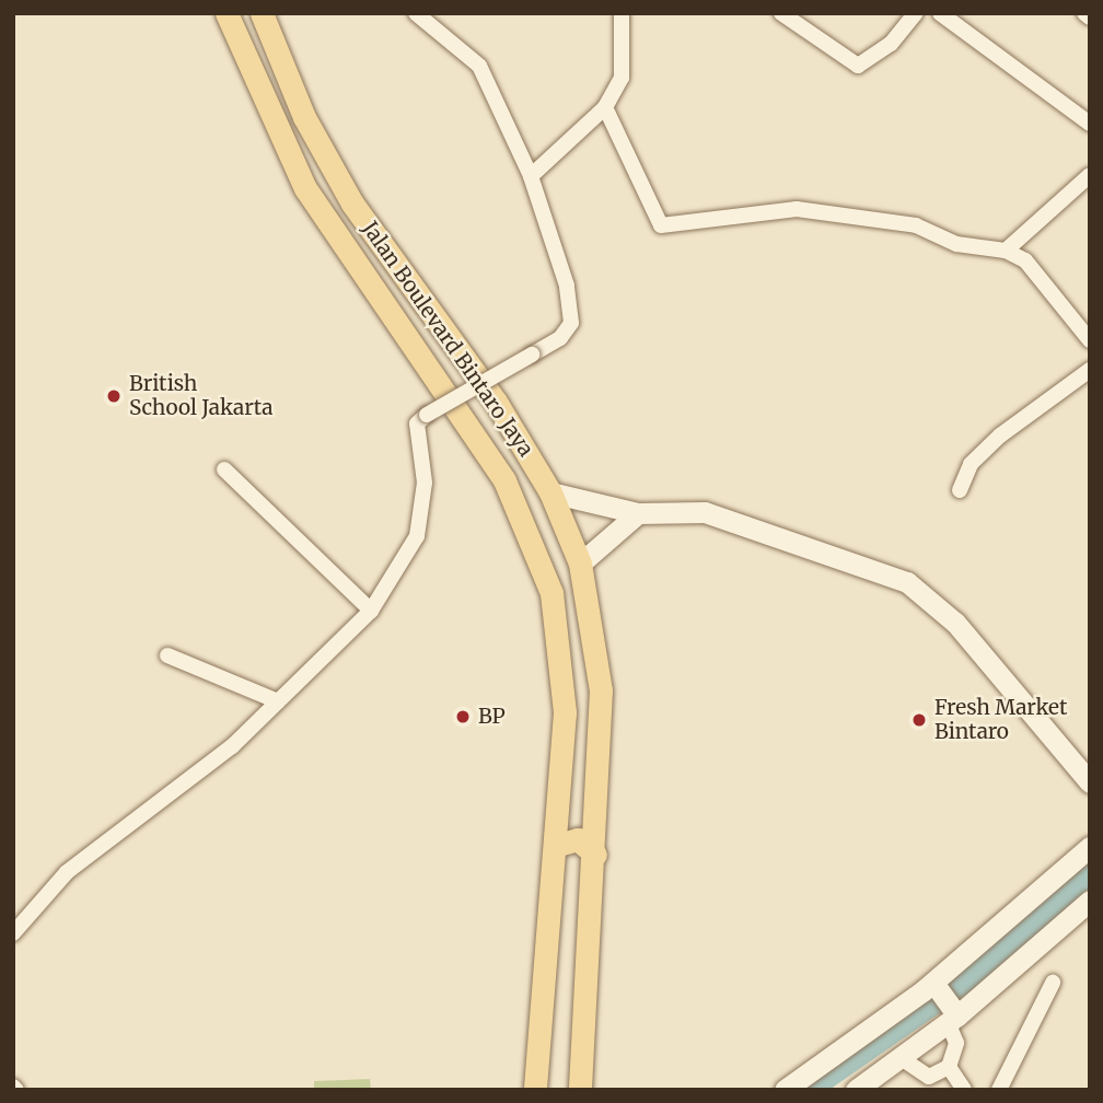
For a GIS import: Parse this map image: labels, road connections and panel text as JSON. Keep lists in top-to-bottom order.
{
  "streets": {
    "main road": ["Jalan Boulevard Bintaro Jaya"]
  },
  "places": ["British School Jakarta", "BP", "Fresh Market Bintaro"]
}
